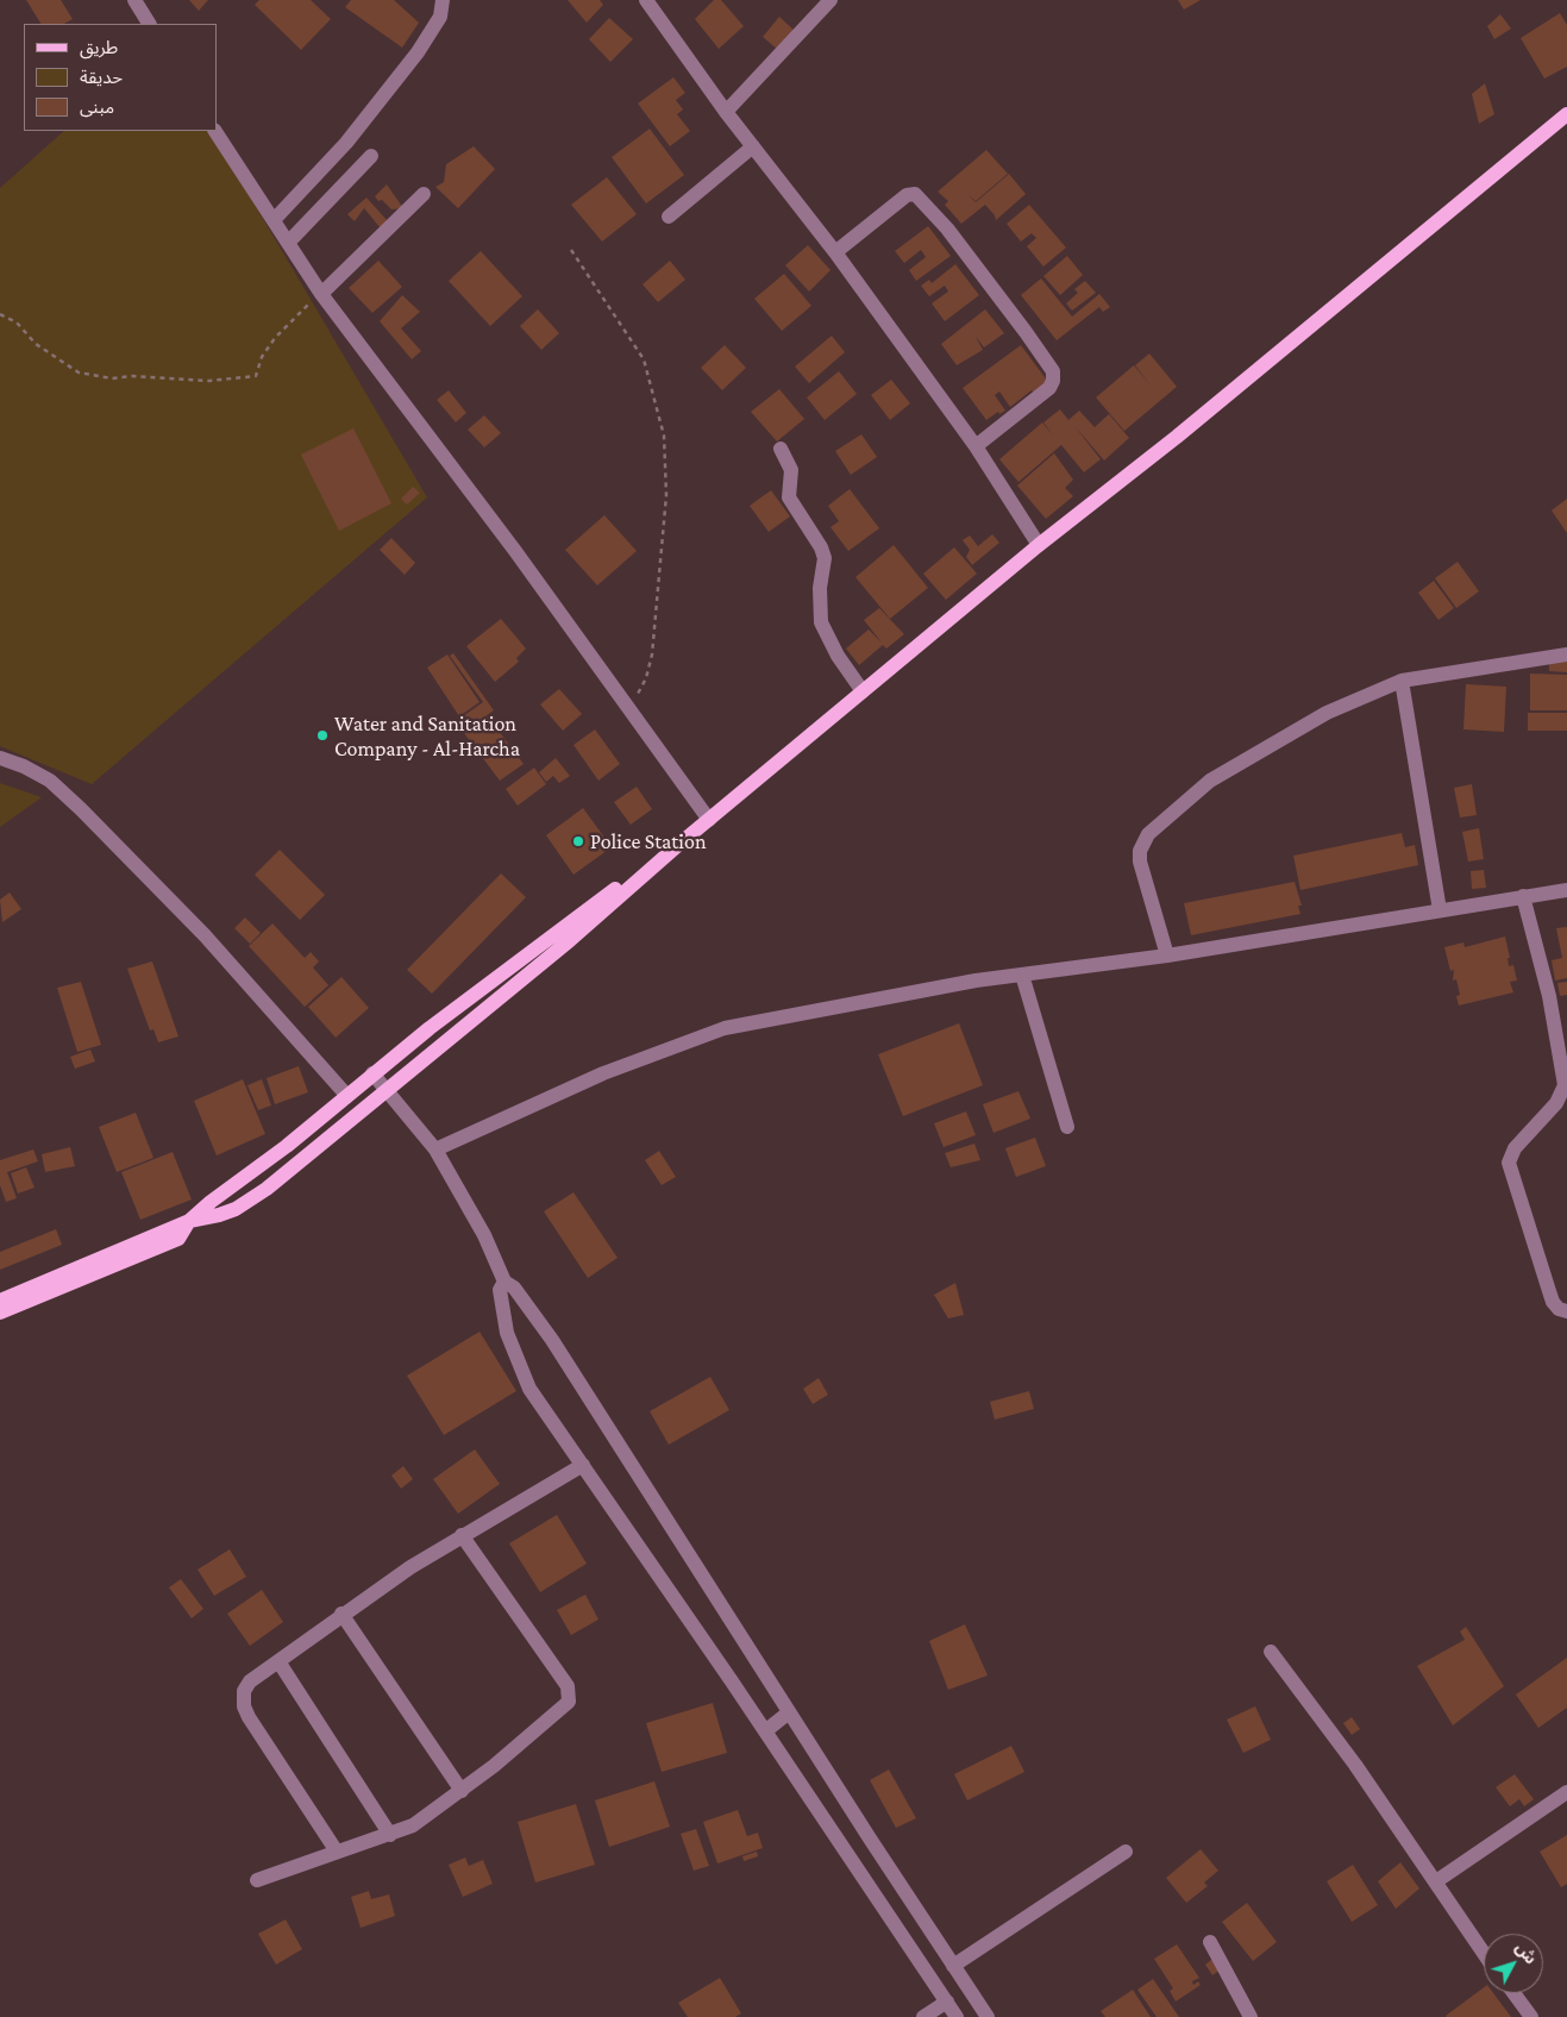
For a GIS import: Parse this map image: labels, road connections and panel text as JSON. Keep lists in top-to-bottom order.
{
  "places": ["Water and Sanitation Company - Al-Harcha", "Police Station"],
  "legend": ["طريق", "حديقة", "مبنى"],
  "north": "top right"
}
